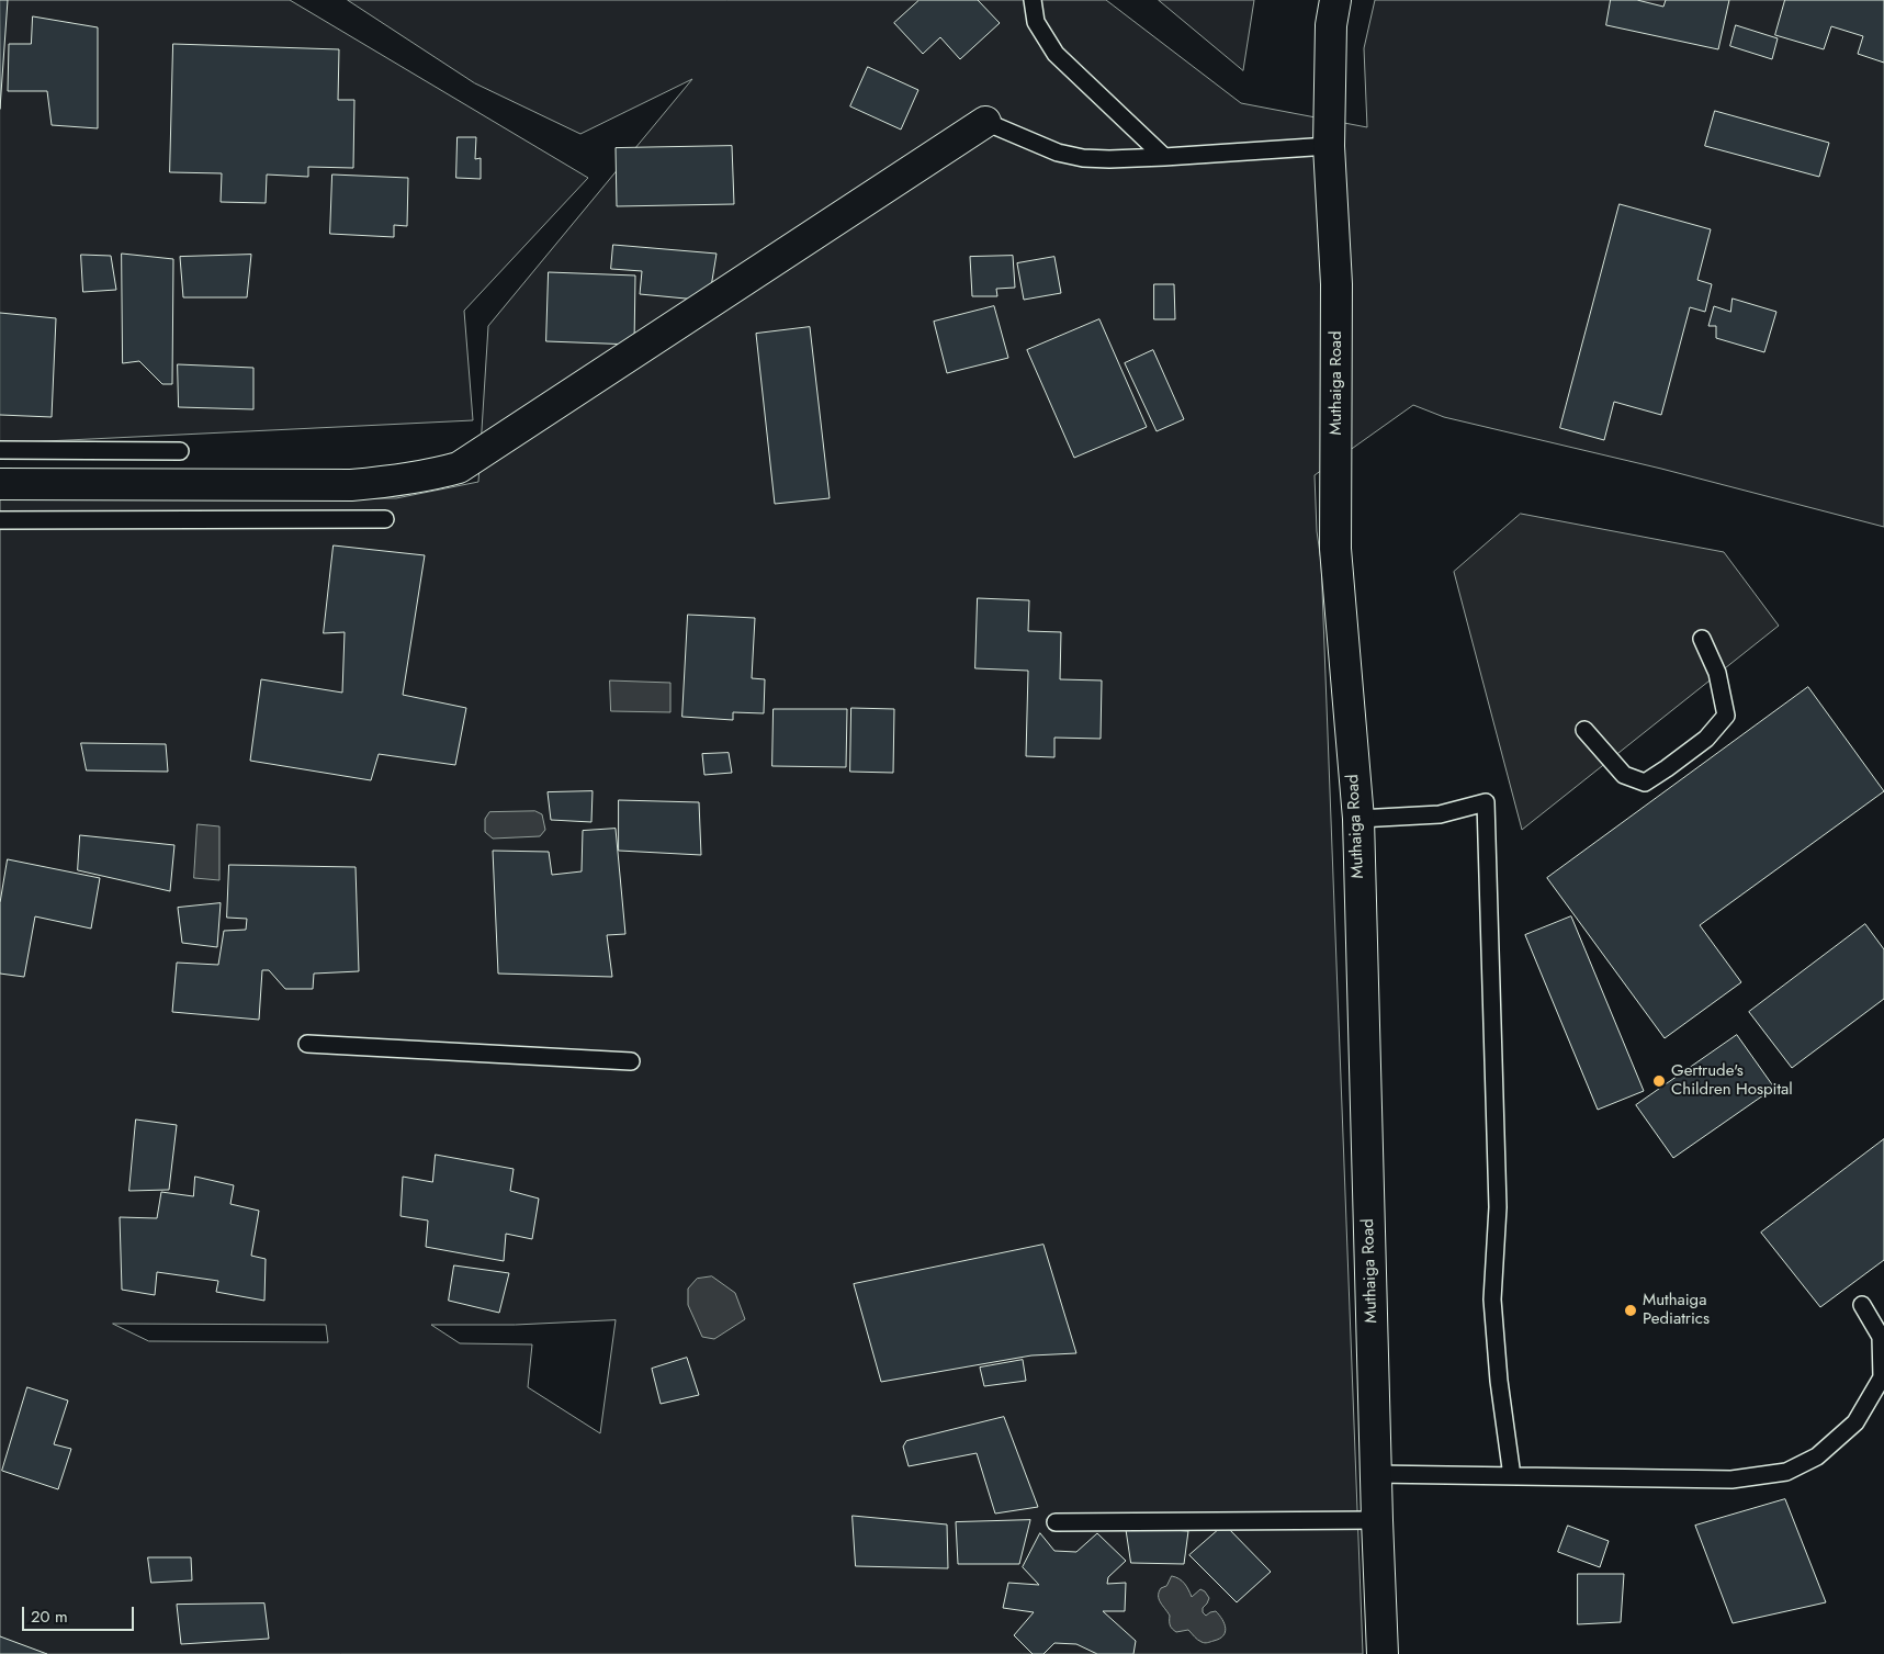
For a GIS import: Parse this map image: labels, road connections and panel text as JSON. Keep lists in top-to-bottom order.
{
  "streets": {
    "main road": ["Muthaiga Road"]
  },
  "places": ["Gertrude's Children Hospital", "Muthaiga Pediatrics"],
  "scale_bar": "20 m"
}
